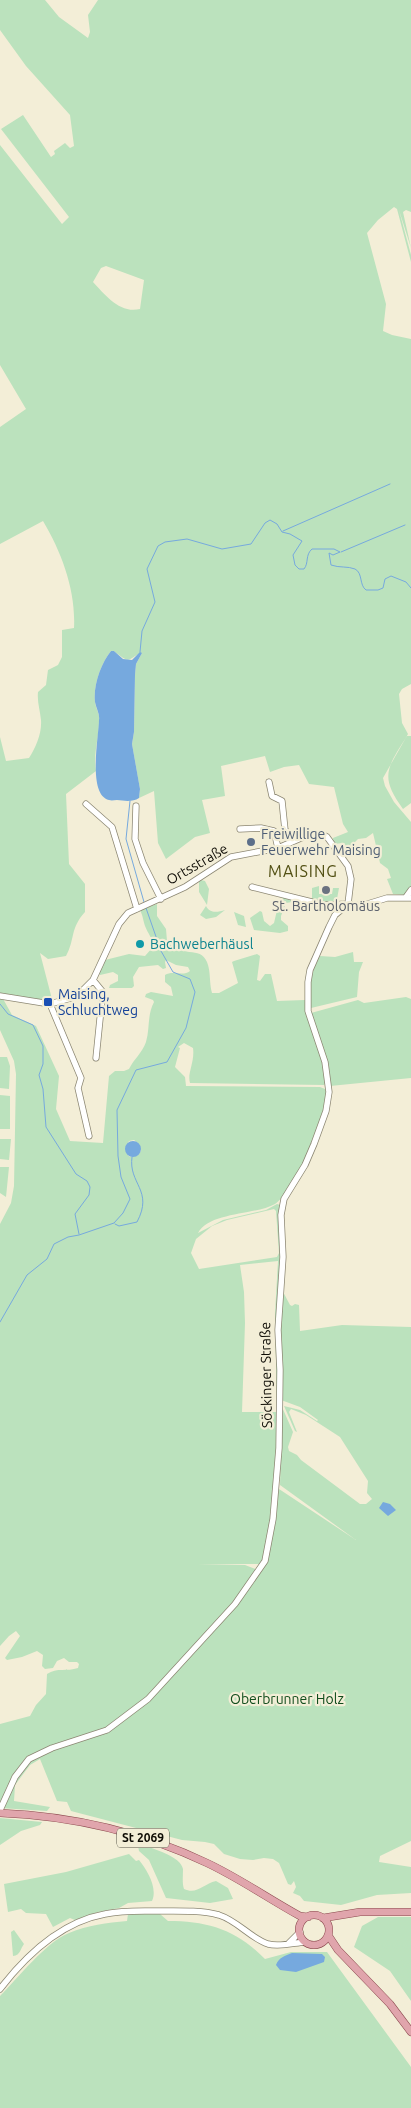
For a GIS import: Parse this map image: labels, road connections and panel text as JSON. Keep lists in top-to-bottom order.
{
  "streets": {
    "main road": ["St 2069"],
    "street": ["Ortsstraße", "Söckinger Straße"]
  },
  "crossings": [
    ["Ortsstraße", "Söckinger Straße"],
    ["Söckinger Straße", "St 2069"]
  ],
  "districts": ["MAISING"],
  "parks": ["Oberbrunner Holz"],
  "places": {
    "other": ["Freiwillige Feuerwehr Maising", "St. Bartholomäus", "Bachweberhäusl"],
    "transit": ["Maising, Schluchtweg"]
  }
}
